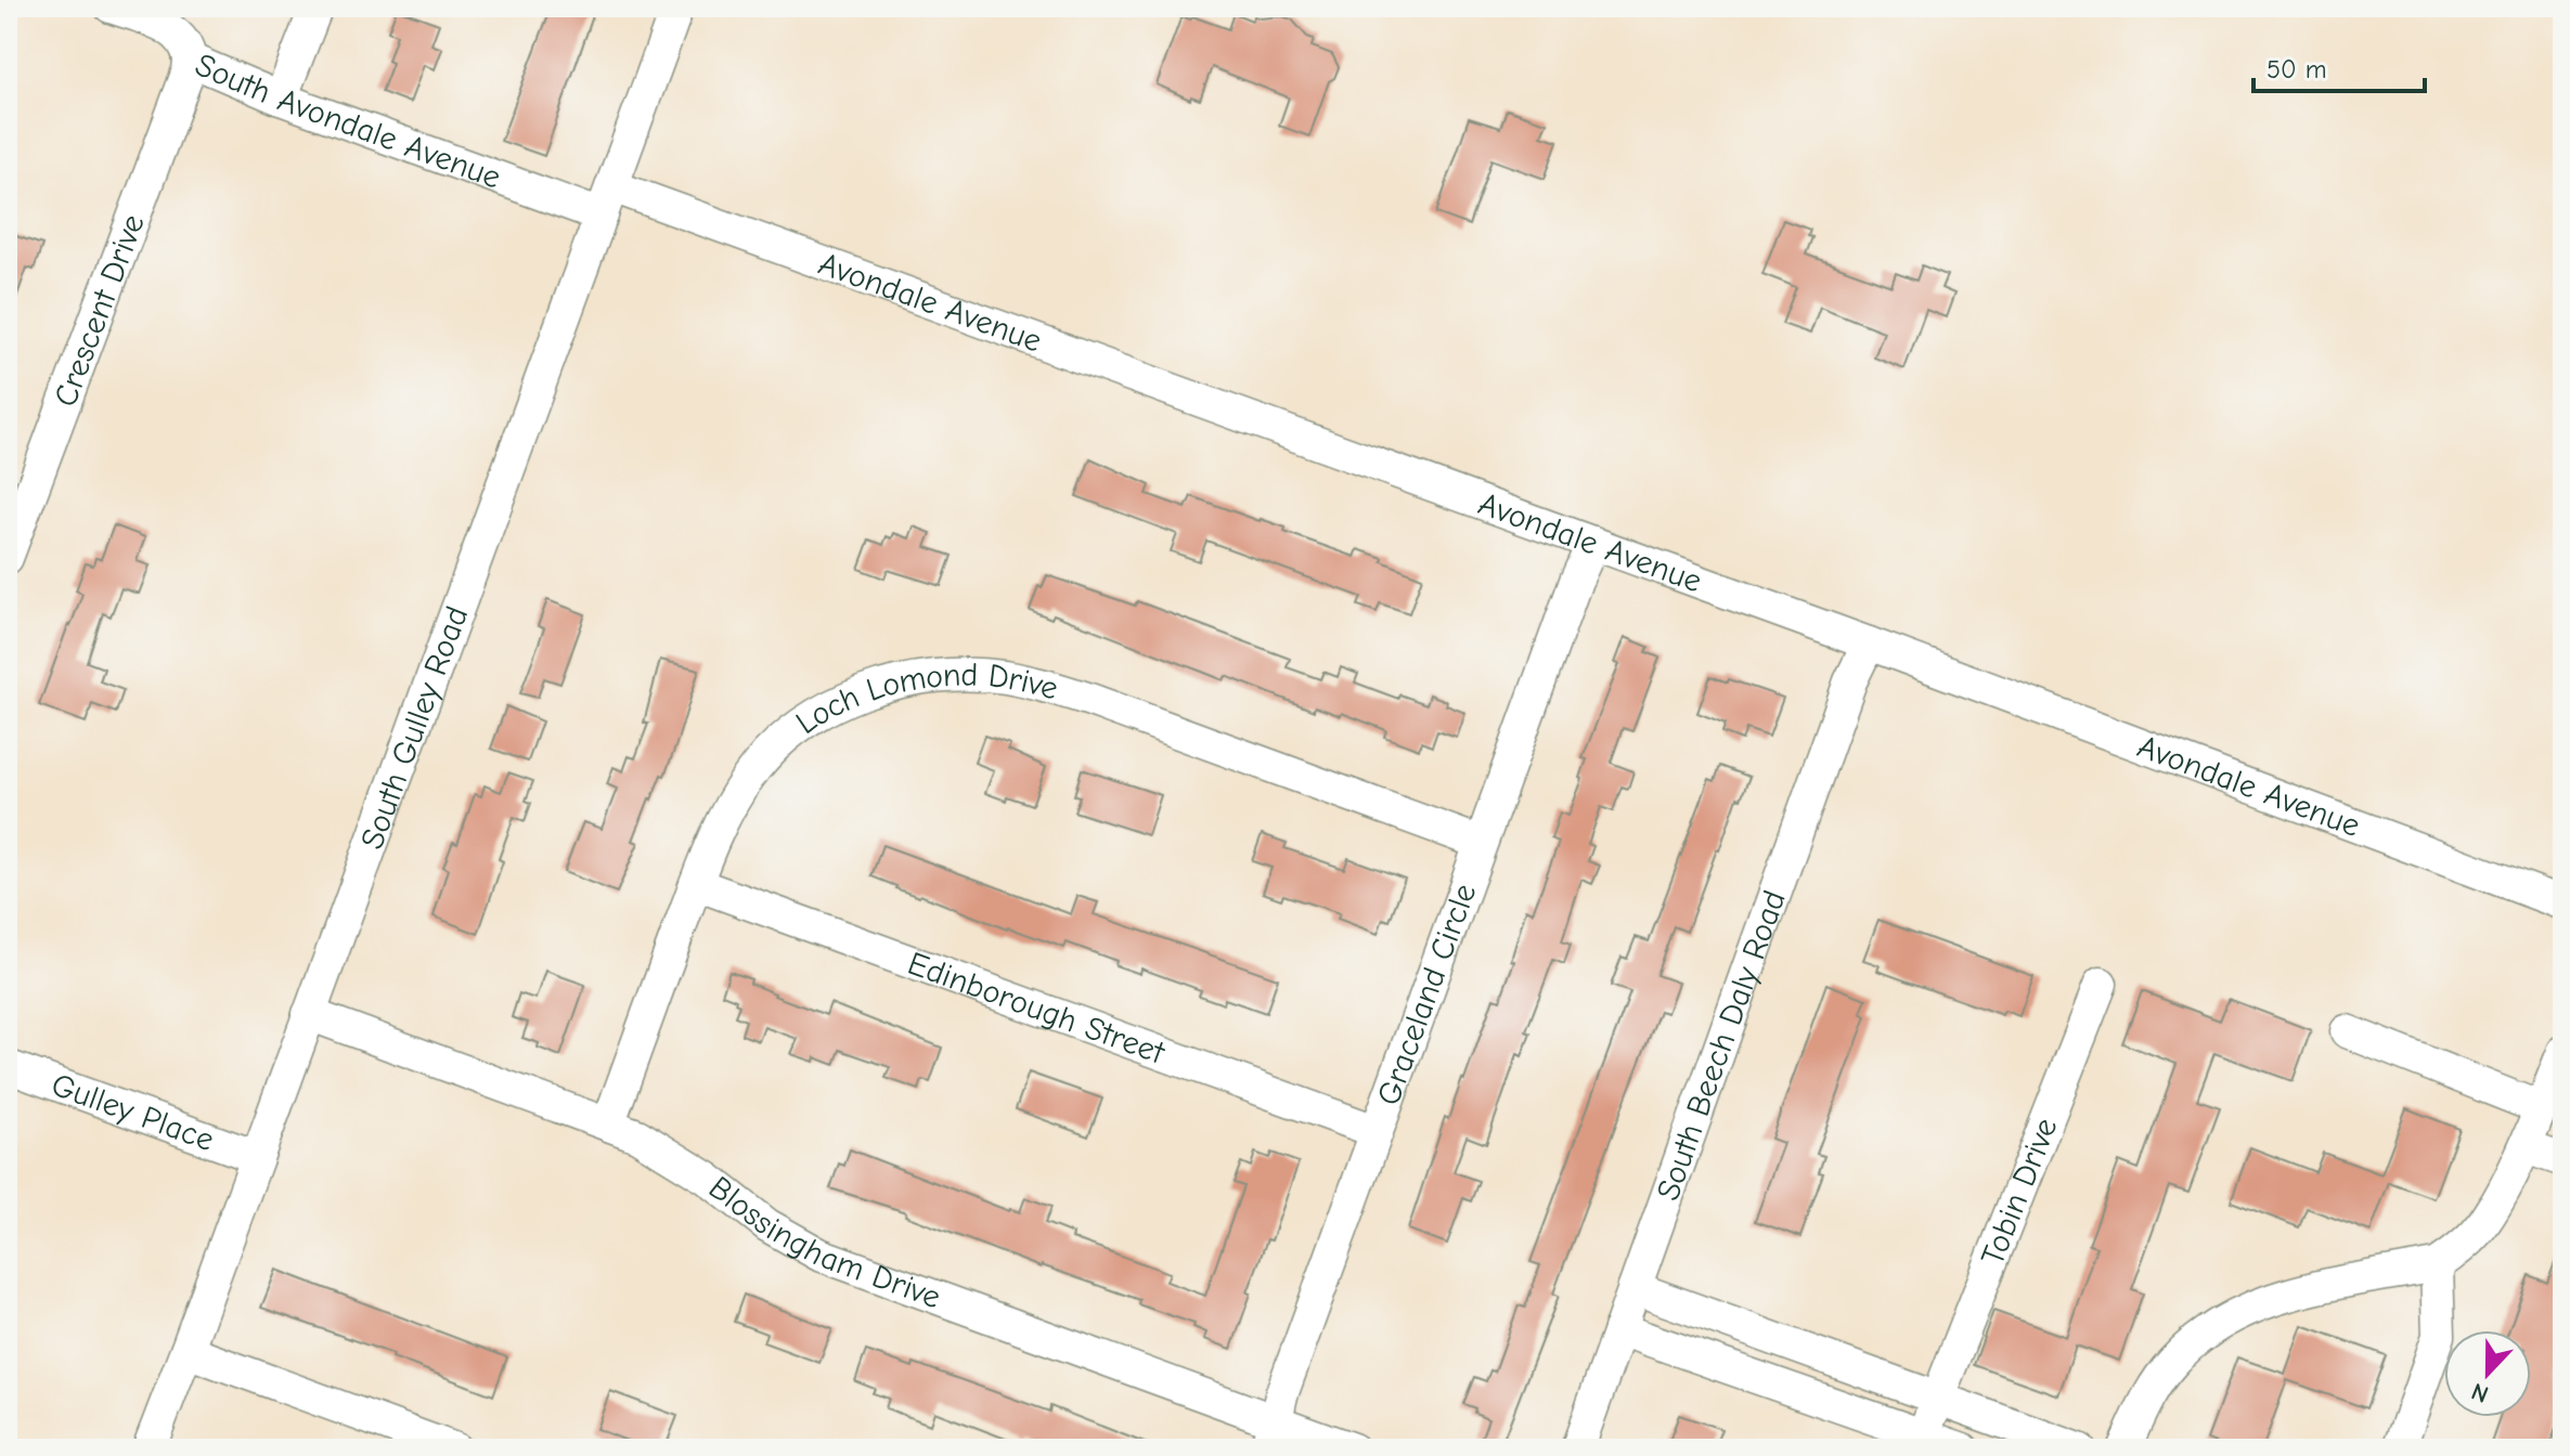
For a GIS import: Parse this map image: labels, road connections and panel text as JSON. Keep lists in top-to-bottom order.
{
  "streets": {
    "street": [
      "South Avondale Avenue",
      "Avondale Avenue",
      "Crescent Drive",
      "Loch Lomond Drive",
      "South Gulley Road",
      "Graceland Circle",
      "Edinborough Street",
      "South Beech Daly Road",
      "Gulley Place",
      "Tobin Drive",
      "Blossingham Drive"
    ]
  },
  "crossings": [
    ["South Avondale Avenue", "Avondale Avenue"],
    ["South Avondale Avenue", "Crescent Drive"],
    ["South Avondale Avenue", "South Gulley Road"],
    ["Avondale Avenue", "South Gulley Road"],
    ["Avondale Avenue", "Graceland Circle"],
    ["Avondale Avenue", "South Beech Daly Road"],
    ["Loch Lomond Drive", "Graceland Circle"],
    ["Loch Lomond Drive", "Edinborough Street"],
    ["Loch Lomond Drive", "Blossingham Drive"],
    ["South Gulley Road", "Gulley Place"],
    ["South Gulley Road", "Blossingham Drive"],
    ["Graceland Circle", "Edinborough Street"],
    ["Graceland Circle", "Blossingham Drive"]
  ],
  "scale_bar": "50 m",
  "north": "bottom"
}
